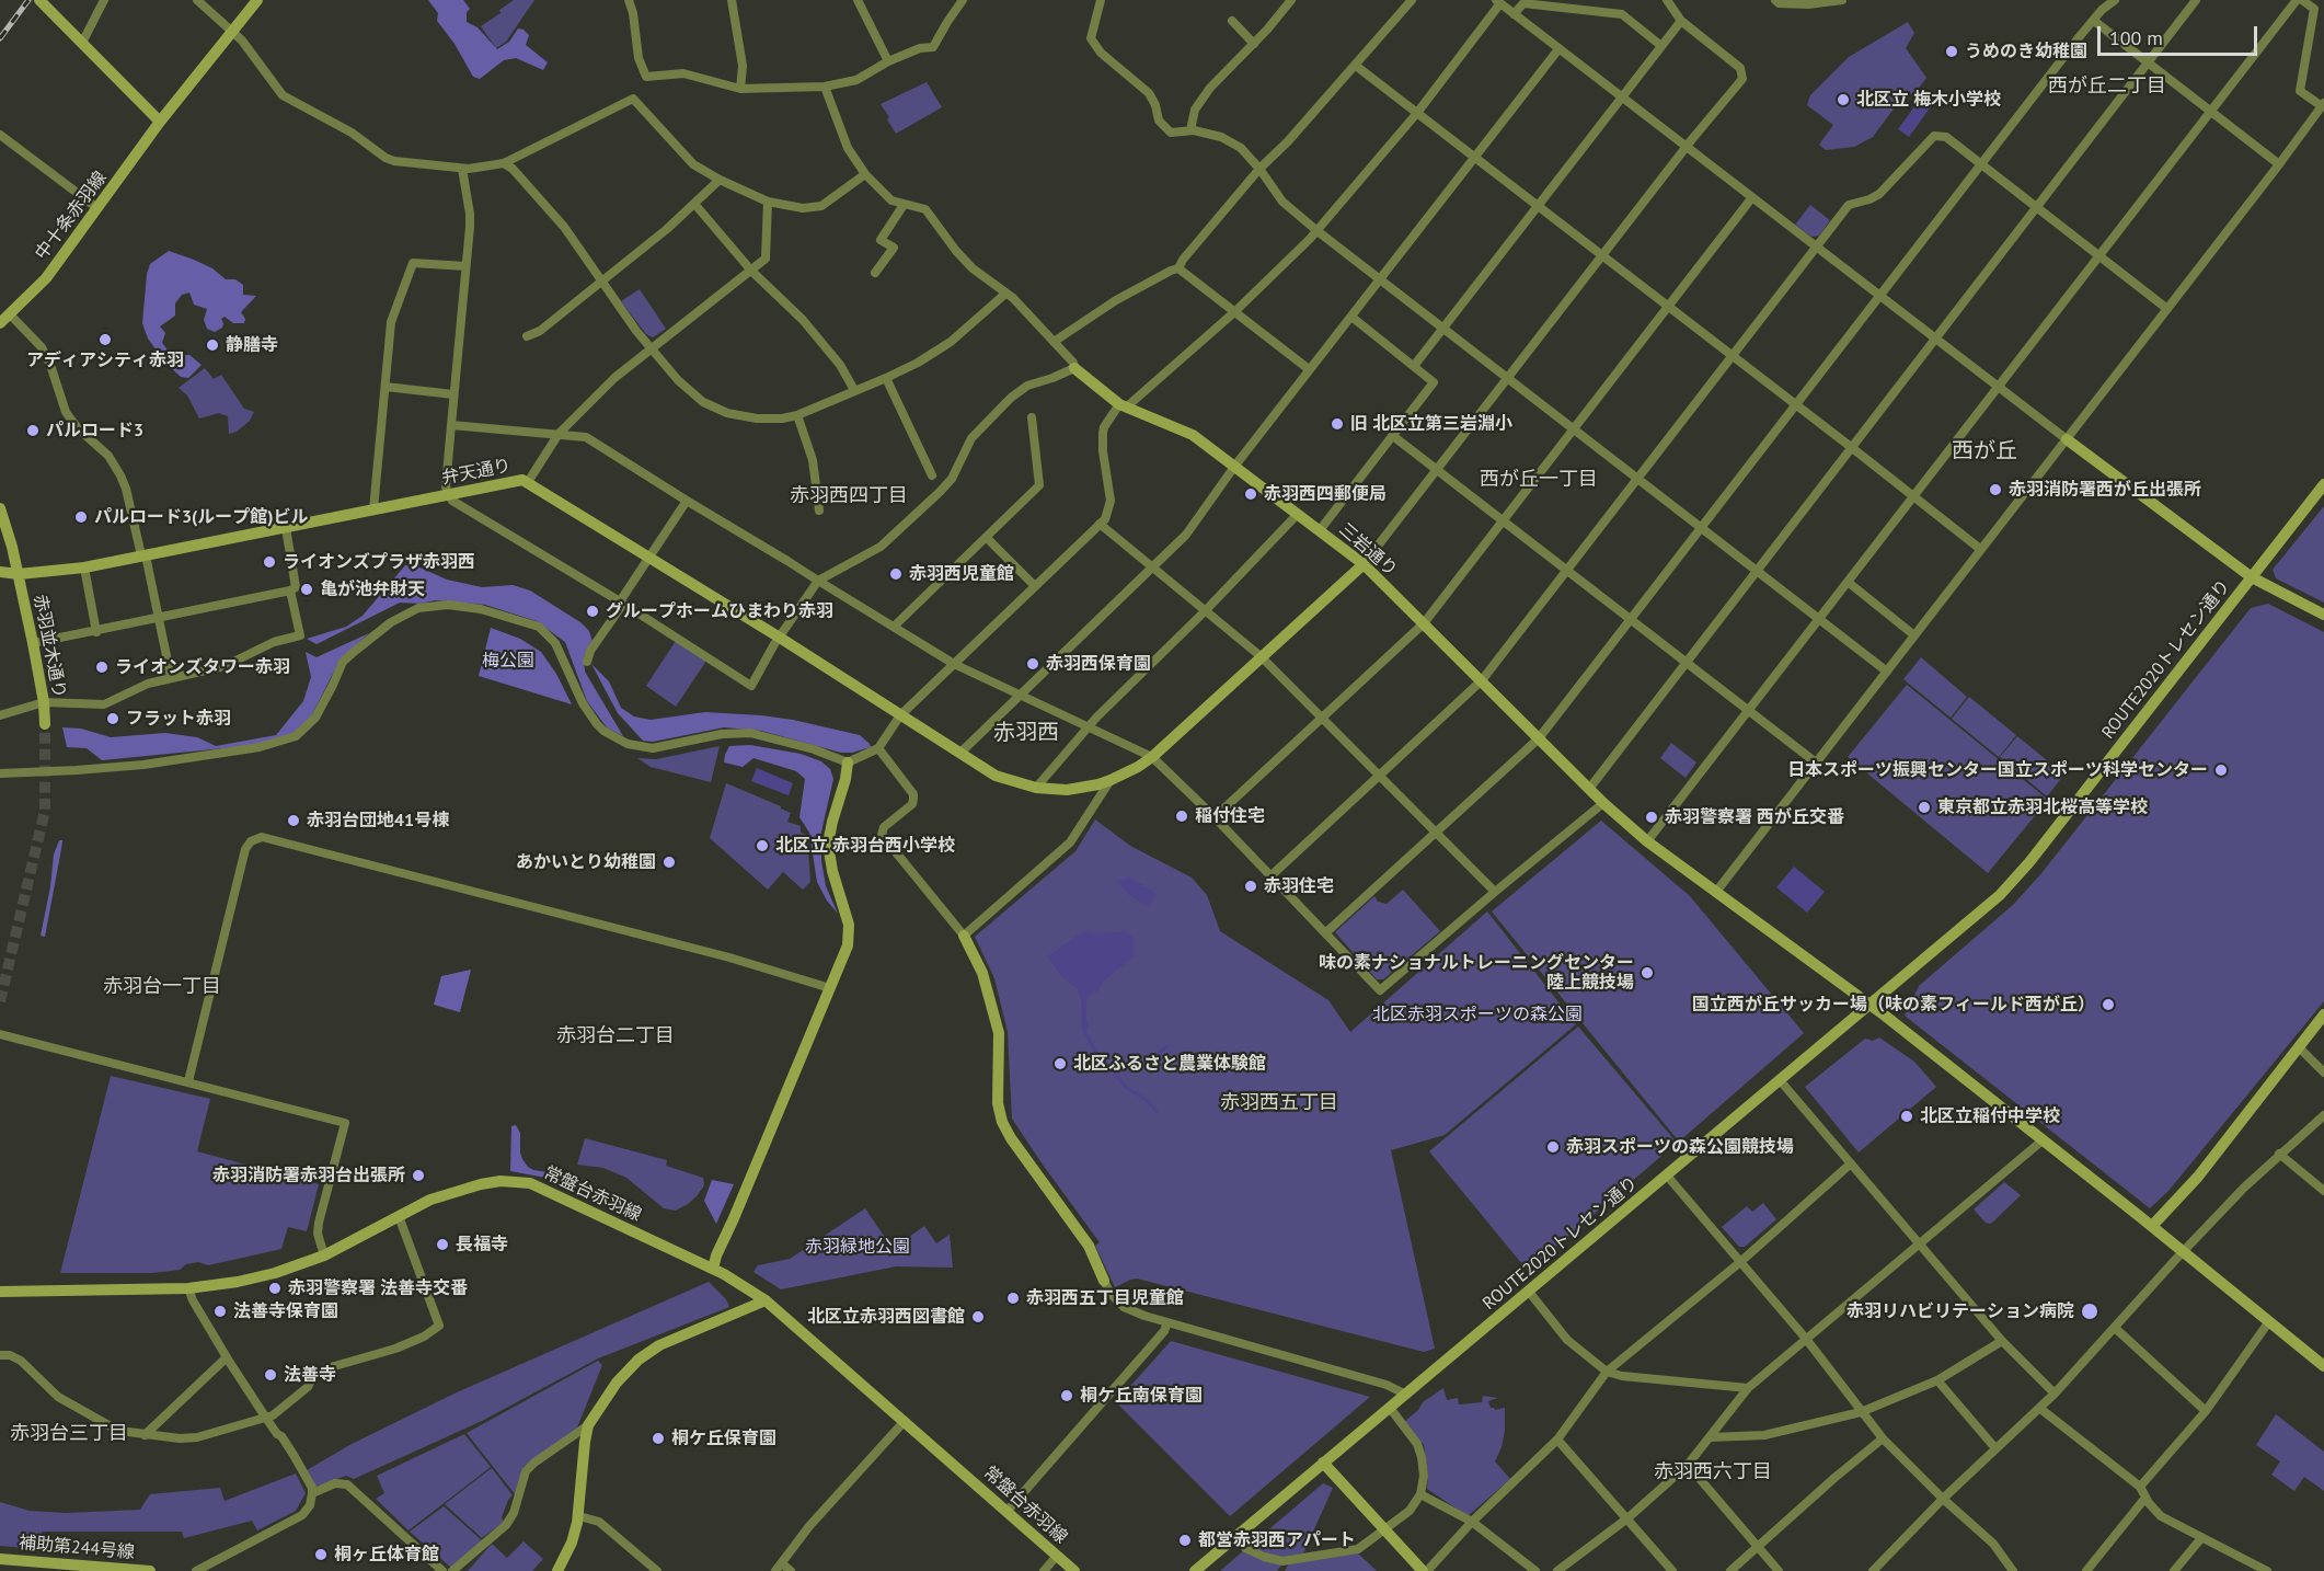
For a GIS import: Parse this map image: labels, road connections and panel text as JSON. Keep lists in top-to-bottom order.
{
  "streets": {
    "street": [
      "中十条赤羽線",
      "弁天通り",
      "三岩通り",
      "赤羽並木通り",
      "ROUTE2020トレセン通り",
      "常盤台赤羽線",
      "補助第244号線"
    ]
  },
  "crossings": [
    ["弁天通り", "三岩通り"],
    ["弁天通り", "赤羽並木通り"],
    ["三岩通り", "ROUTE2020トレセン通り"]
  ],
  "districts": [
    "西が丘二丁目",
    "西が丘",
    "西が丘一丁目",
    "赤羽西四丁目",
    "赤羽西",
    "赤羽台一丁目",
    "赤羽台二丁目",
    "赤羽西五丁目",
    "赤羽台三丁目",
    "赤羽西六丁目"
  ],
  "parks": ["梅公園", "北区赤羽スポーツの森公園", "赤羽緑地公園"],
  "places": [
    "うめのき幼稚園",
    "北区立 梅木小学校",
    "アディアシティ赤羽",
    "静膳寺",
    "旧 北区立第三岩淵小",
    "パルロード3",
    "赤羽消防署西が丘出張所",
    "赤羽西四郵便局",
    "パルロード3(ループ館)ビル",
    "ライオンズプラザ赤羽西",
    "赤羽西児童館",
    "亀が池弁財天",
    "グループホームひまわり赤羽",
    "赤羽西保育園",
    "ライオンズタワー赤羽",
    "フラット赤羽",
    "日本スポーツ振興センター国立スポーツ科学センター",
    "東京都立赤羽北桜高等学校",
    "稲付住宅",
    "赤羽警察署 西が丘交番",
    "赤羽台団地41号棟",
    "北区立 赤羽台西小学校",
    "あかいとり幼稚園",
    "赤羽住宅",
    "味の素ナショナルトレーニングセンター 陸上競技場",
    "国立西が丘サッカー場（味の素フィールド西が丘）",
    "北区ふるさと農業体験館",
    "北区立稲付中学校",
    "赤羽スポーツの森公園競技場",
    "赤羽消防署赤羽台出張所",
    "長福寺",
    "赤羽警察署 法善寺交番",
    "赤羽西五丁目児童館",
    "法善寺保育園",
    "赤羽リハビリテーション病院",
    "北区立赤羽西図書館",
    "法善寺",
    "桐ケ丘南保育園",
    "桐ケ丘保育園",
    "都営赤羽西アパート",
    "桐ヶ丘体育館"
  ],
  "scale_bar": "100 m"
}
